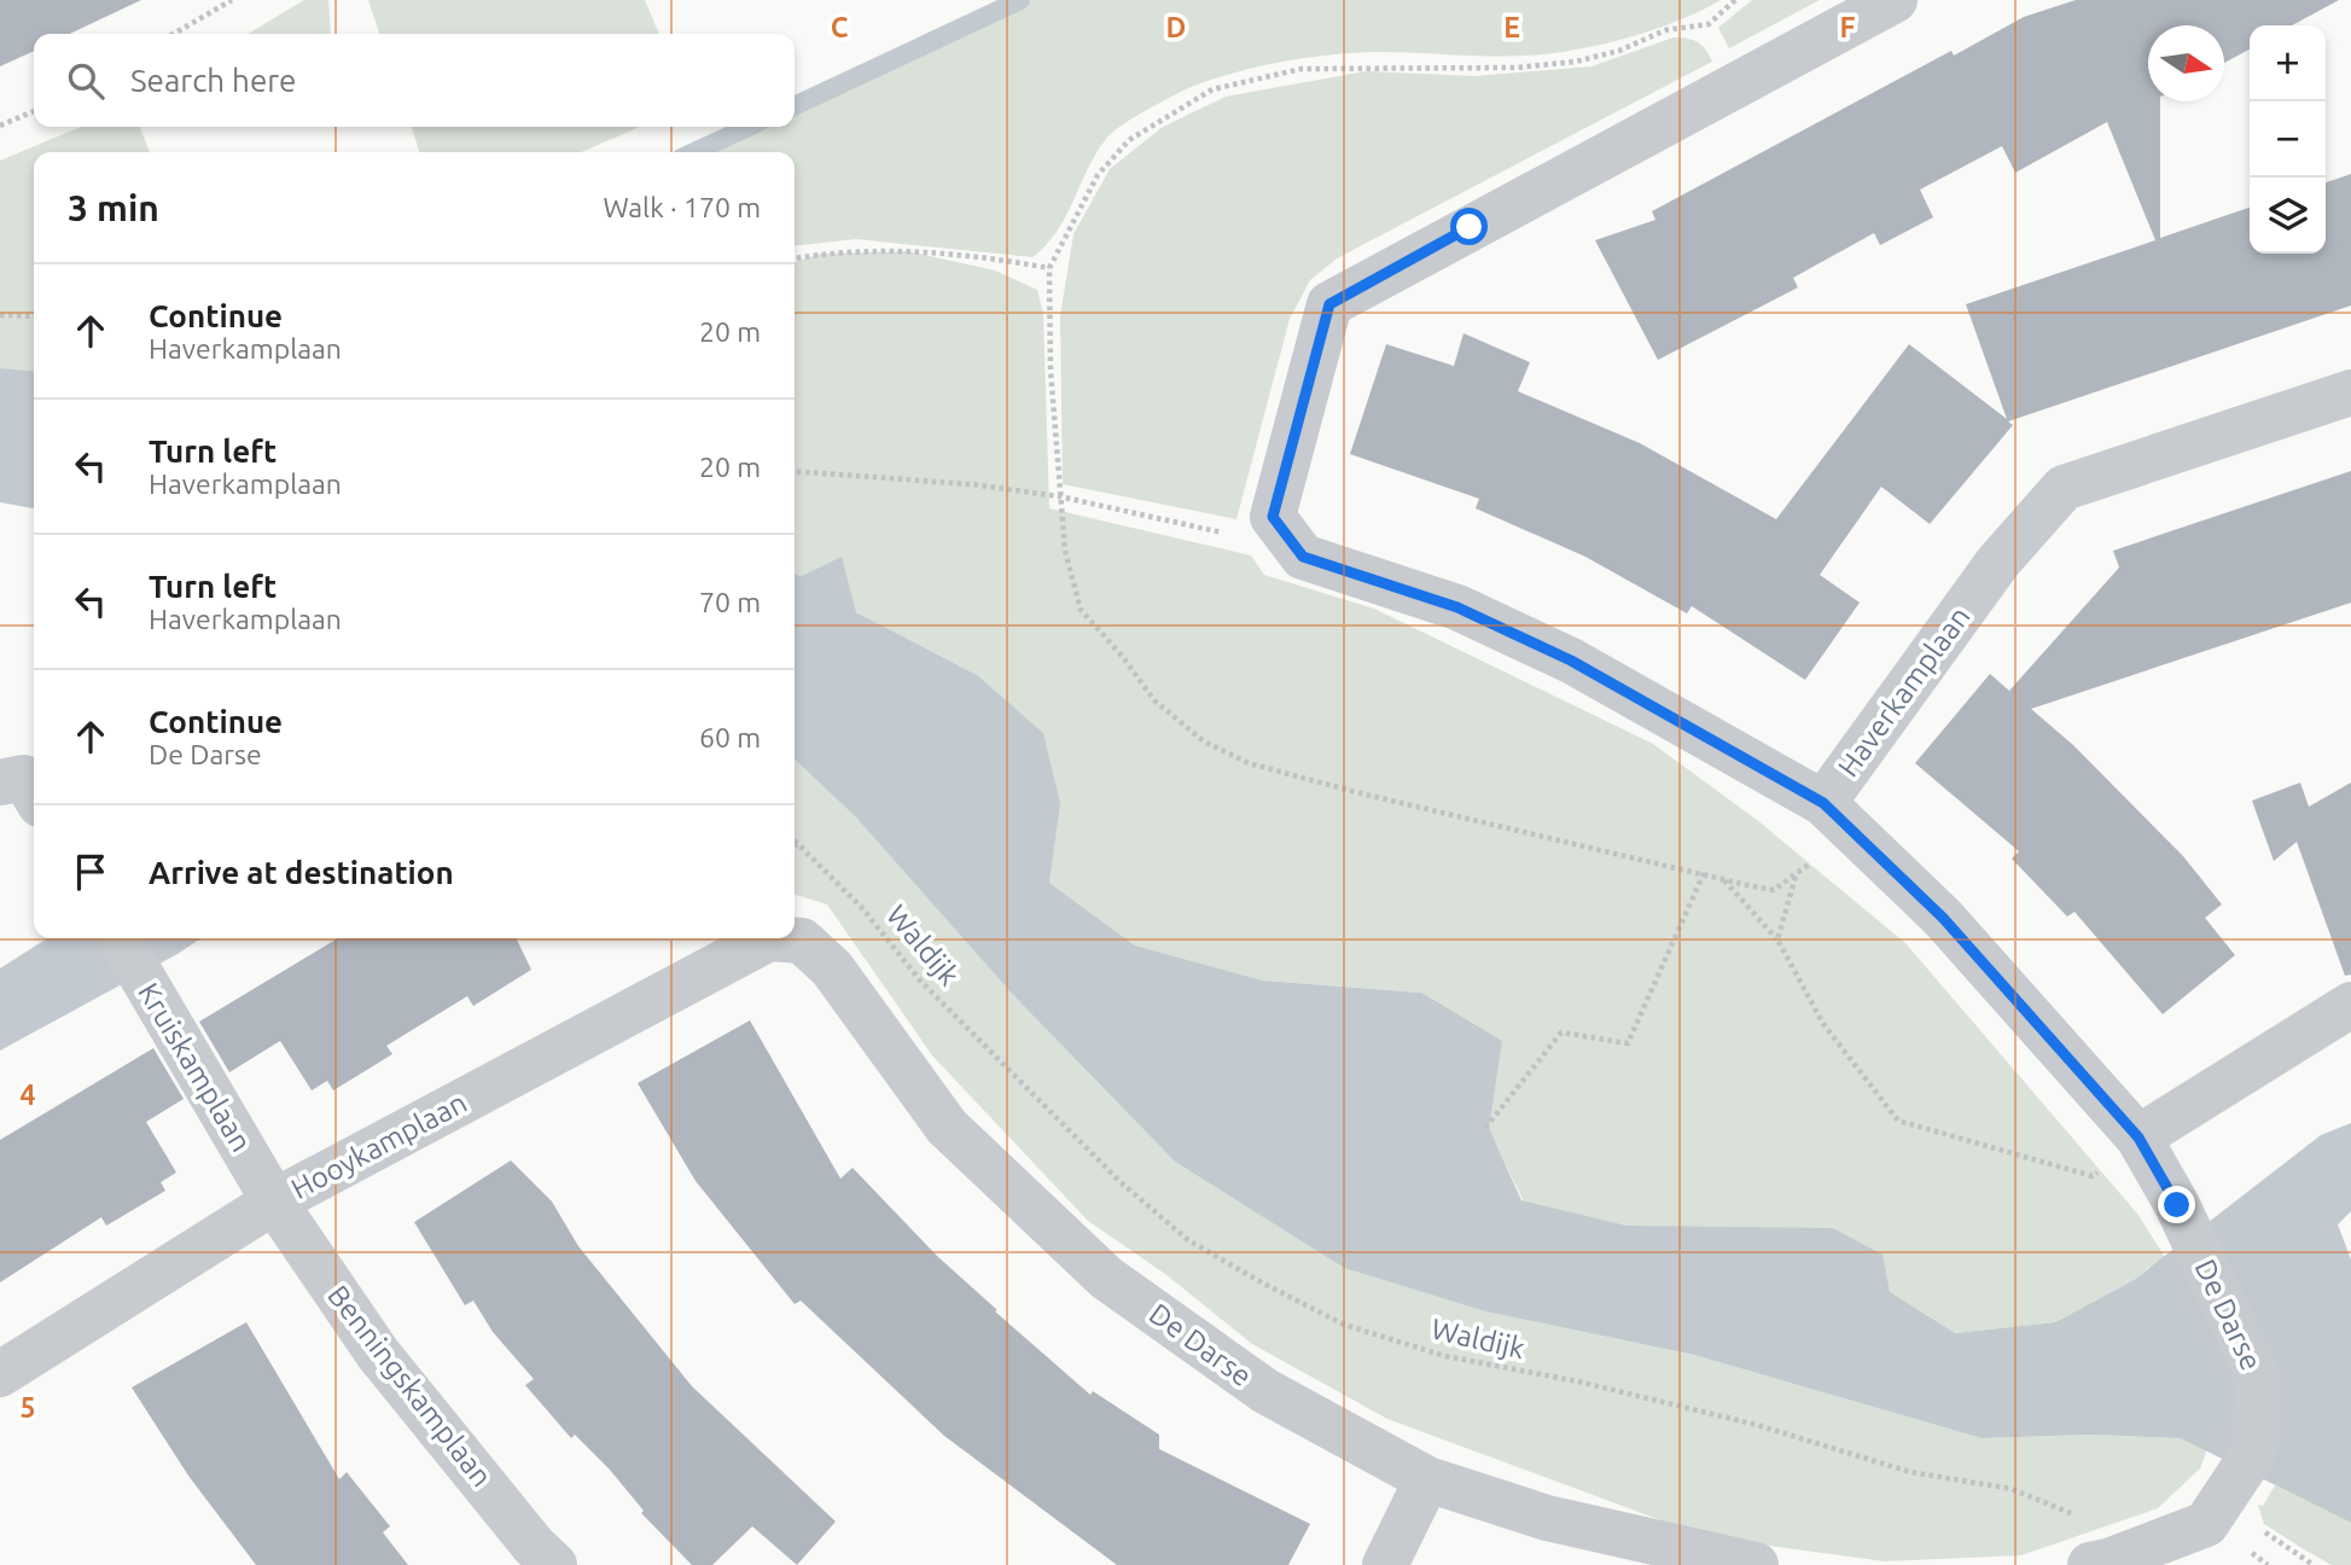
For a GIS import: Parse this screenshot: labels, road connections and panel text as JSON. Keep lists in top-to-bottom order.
{
  "streets": {
    "street": [
      "Haverkamplaan",
      "Kruiskamplaan",
      "Hooykamplaan",
      "De Darse",
      "Benningskamplaan"
    ],
    "path": ["Waldijk"]
  },
  "crossings": [
    ["Haverkamplaan", "De Darse"],
    ["Kruiskamplaan", "Hooykamplaan"],
    ["Kruiskamplaan", "Benningskamplaan"],
    ["Hooykamplaan", "De Darse"],
    ["Hooykamplaan", "Benningskamplaan"]
  ],
  "north": "right",
  "page": {
    "map_buttons": ["+", "−"],
    "search": "Search here",
    "heading": ["3 min", "Walk · 170 m"],
    "list": [
      ["Continue", "Haverkamplaan", "20 m"],
      ["Turn left", "Haverkamplaan", "20 m"],
      ["Turn left", "Haverkamplaan", "70 m"],
      ["Continue", "De Darse", "60 m"],
      "Arrive at destination"
    ]
  },
  "grid": {
    "columns": [
      "C",
      "D",
      "E",
      "F"
    ],
    "rows": ["4", "5"]
  }
}
